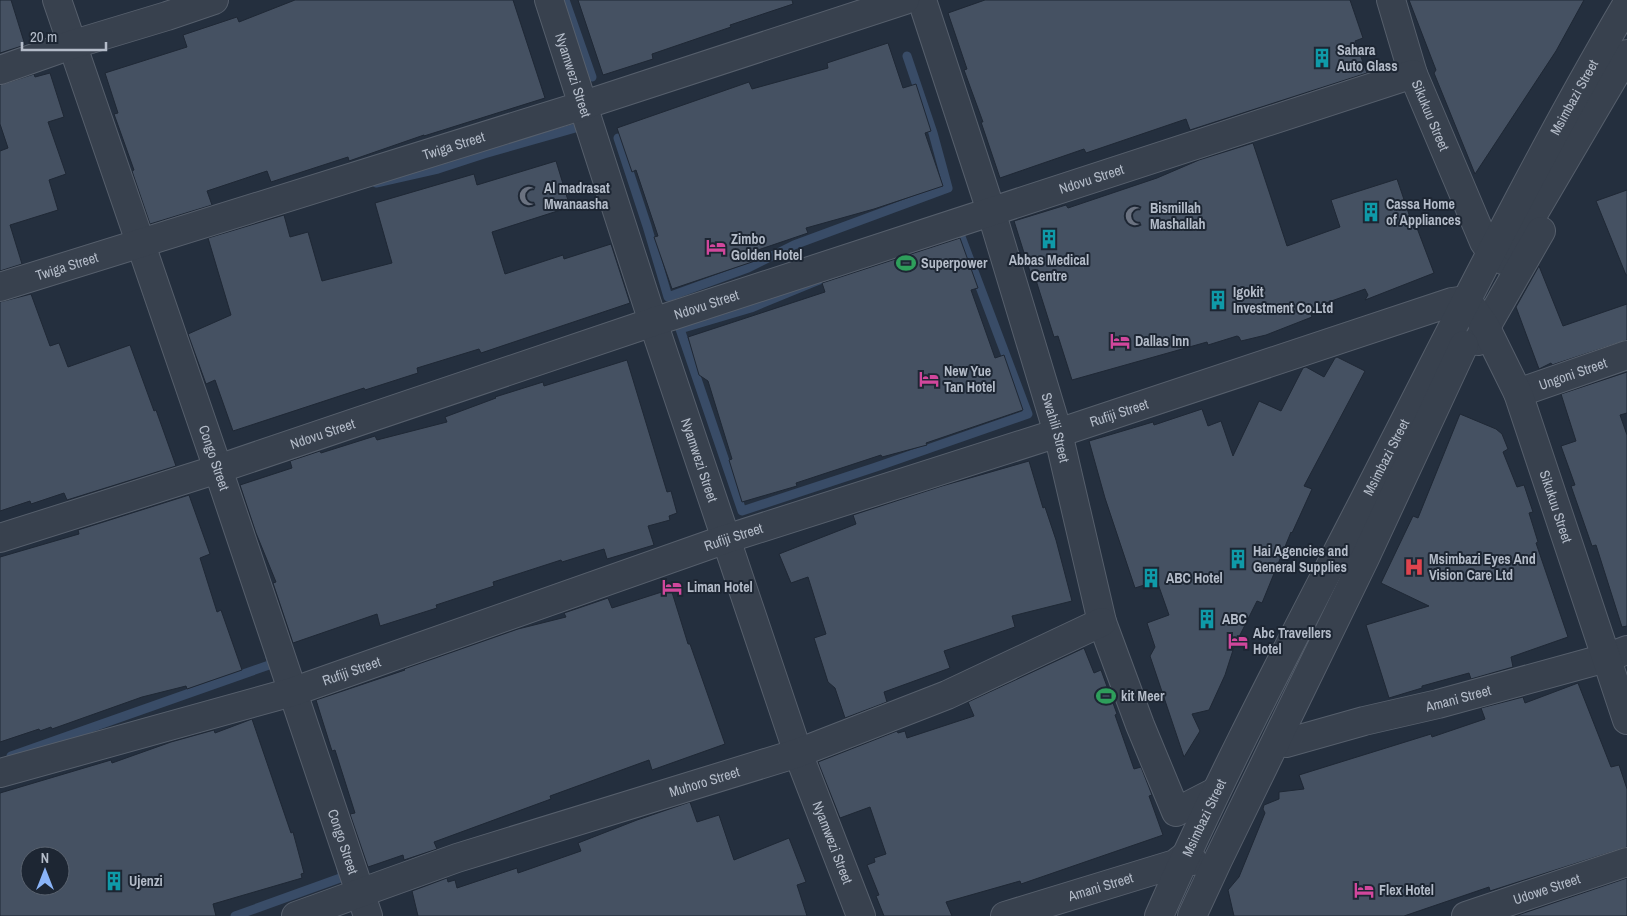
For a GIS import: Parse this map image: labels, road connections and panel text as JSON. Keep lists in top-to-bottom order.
{
  "streets": {
    "street": [
      "Nyamwezi Street",
      "Msimbazi Street",
      "Sikukuu Street",
      "Twiga Street",
      "Ndovu Street",
      "Ungoni Street",
      "Rufiji Street",
      "Swahili Street",
      "Congo Street",
      "Amani Street",
      "Muhoro Street",
      "Udowe Street"
    ]
  },
  "crossings": [
    ["Nyamwezi Street", "Twiga Street"],
    ["Nyamwezi Street", "Ndovu Street"],
    ["Nyamwezi Street", "Rufiji Street"],
    ["Nyamwezi Street", "Muhoro Street"],
    ["Msimbazi Street", "Sikukuu Street"],
    ["Msimbazi Street", "Rufiji Street"],
    ["Msimbazi Street", "Swahili Street"],
    ["Msimbazi Street", "Amani Street"],
    ["Sikukuu Street", "Ndovu Street"],
    ["Sikukuu Street", "Ungoni Street"],
    ["Sikukuu Street", "Rufiji Street"],
    ["Sikukuu Street", "Amani Street"],
    ["Twiga Street", "Congo Street"],
    ["Ndovu Street", "Swahili Street"],
    ["Ndovu Street", "Congo Street"],
    ["Rufiji Street", "Swahili Street"],
    ["Rufiji Street", "Congo Street"],
    ["Swahili Street", "Muhoro Street"],
    ["Congo Street", "Muhoro Street"]
  ],
  "places": {
    "building": [
      "Sahara Auto Glass",
      "Cassa Home of Appliances",
      "Abbas Medical Centre",
      "Igokit Investment Co.Ltd",
      "Hai Agencies and General Supplies",
      "ABC Hotel",
      "ABC",
      "Ujenzi"
    ],
    "mosque": ["Al madrasat Mwanaasha", "Bismillah Mashallah"],
    "hotel": [
      "Zimbo Golden Hotel",
      "Dallas Inn",
      "New Yue Tan Hotel",
      "Liman Hotel",
      "Abc Travellers Hotel",
      "Flex Hotel"
    ],
    "sports": ["Superpower", "kit Meer"],
    "hospital": ["Msimbazi Eyes And Vision Care Ltd"]
  },
  "scale_bar": "20 m",
  "north": "top"
}
